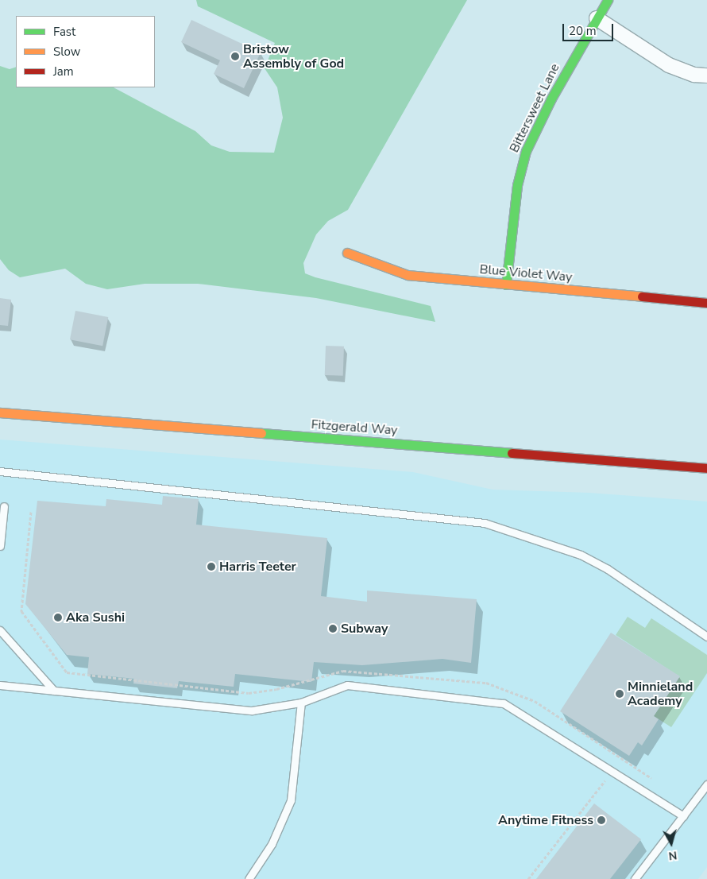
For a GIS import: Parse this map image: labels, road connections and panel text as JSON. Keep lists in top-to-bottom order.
{
  "streets": {
    "street": ["Bittersweet Lane", "Blue Violet Way", "Fitzgerald Way"]
  },
  "crossings": [
    ["Bittersweet Lane", "Blue Violet Way"]
  ],
  "places": [
    "Bristow Assembly of God",
    "Harris Teeter",
    "Aka Sushi",
    "Subway",
    "Minnieland Academy",
    "Anytime Fitness"
  ],
  "legend": ["Fast", "Slow", "Jam"],
  "scale_bar": "20 m",
  "north": "bottom"
}
